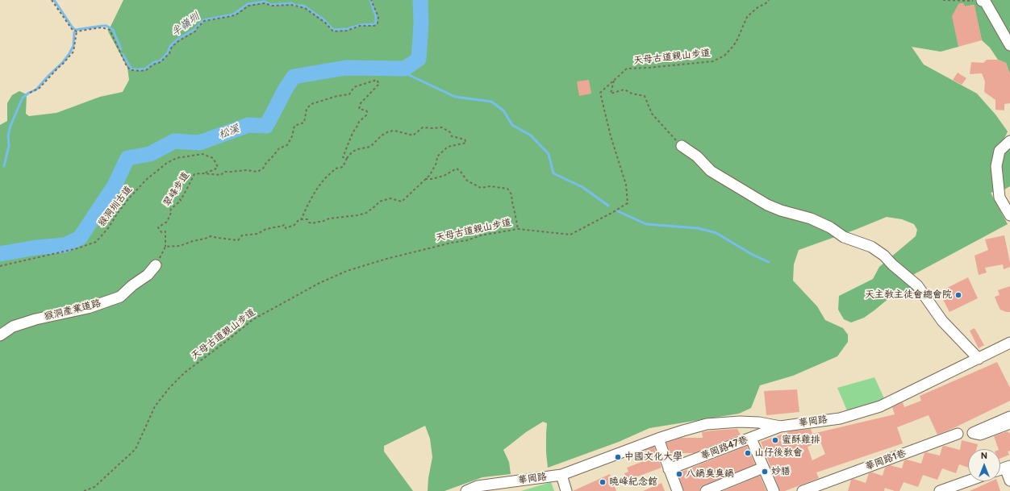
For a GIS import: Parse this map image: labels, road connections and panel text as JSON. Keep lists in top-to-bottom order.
{
  "streets": {
    "street": [
      "猴洞產業道路",
      "華岡路",
      "華岡路47巷",
      "華岡路1巷"
    ],
    "path": ["天母古道親山步道", "翠峰步道", "猴洞圳古道"]
  },
  "crossings": [
    ["翠峰步道", "猴洞圳古道"],
    ["華岡路", "華岡路47巷"]
  ],
  "water": ["半嶺圳", "松溪"],
  "places": [
    "天主教主徒會總會院",
    "蜜酥雞排",
    "山仔後教會",
    "中國文化大學",
    "妙膳",
    "八鍋臭臭鍋",
    "曉峰紀念館"
  ],
  "north": "top"
}
